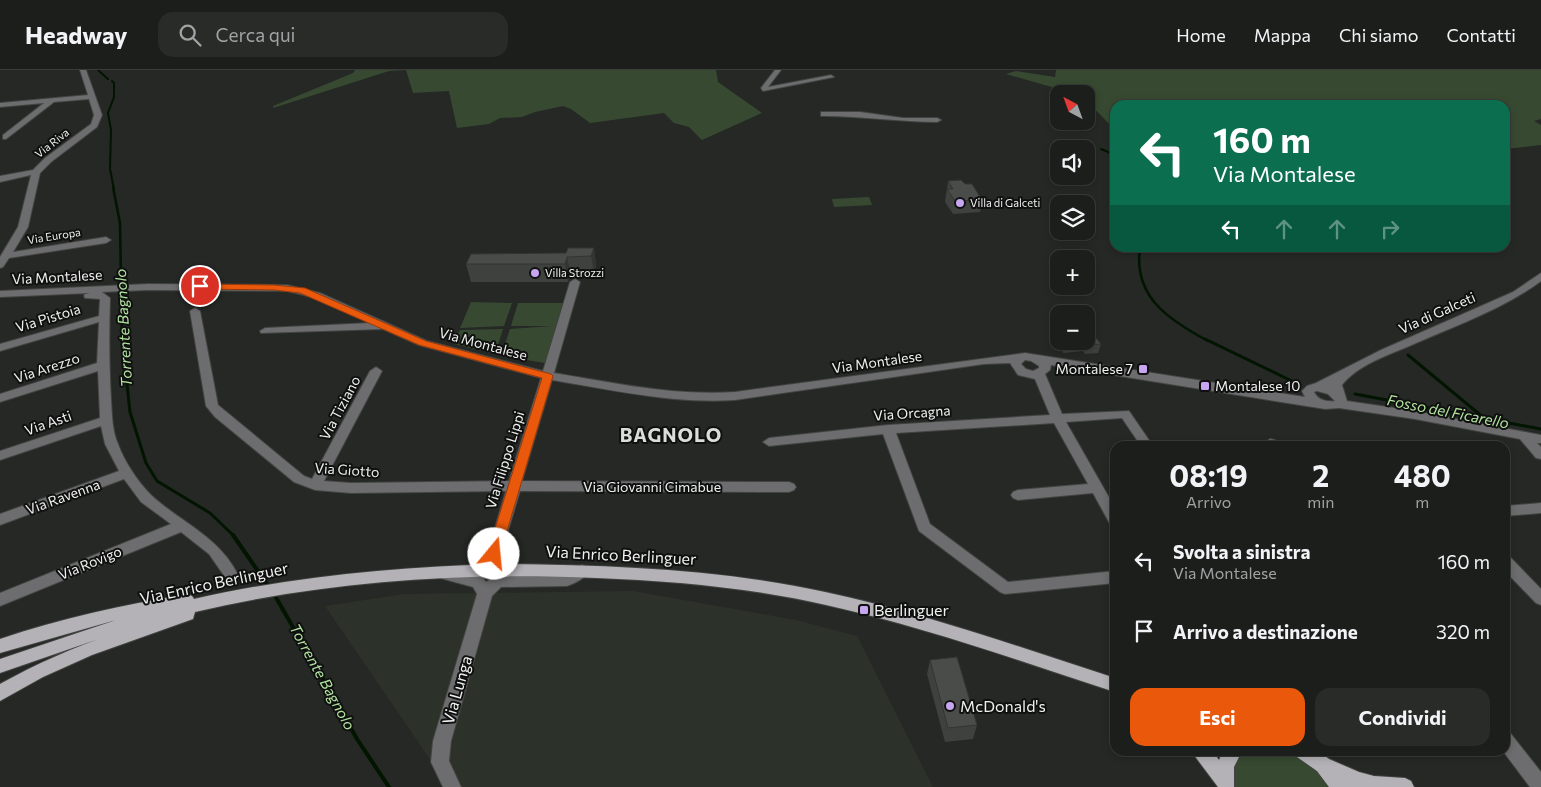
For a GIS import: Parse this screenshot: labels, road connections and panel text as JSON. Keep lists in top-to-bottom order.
{
  "streets": {
    "main road": ["Via Enrico Berlinguer"],
    "street": [
      "Via Riva",
      "Via Europa",
      "Via Montalese",
      "Via di Galceti",
      "Via Pistoia",
      "Via Arezzo",
      "Via Tiziano",
      "Via Orcagna",
      "Via Asti",
      "Via Filippo Lippi",
      "Via Giotto",
      "Via Giovanni Cimabue",
      "Via Ravenna",
      "Via Rovigo",
      "Via Lunga"
    ]
  },
  "crossings": [
    ["Via Riva", "Via Europa"],
    ["Via Montalese", "Via di Galceti"],
    ["Via Montalese", "Via Filippo Lippi"],
    ["Via Tiziano", "Via Giotto"],
    ["Via Filippo Lippi", "Via Giotto"],
    ["Via Filippo Lippi", "Via Giovanni Cimabue"],
    ["Via Giotto", "Via Giovanni Cimabue"]
  ],
  "districts": ["BAGNOLO"],
  "water": ["Torrente Bagnolo", "Fosso del Ficarello"],
  "places": {
    "other": ["Villa di Galceti", "Villa Strozzi", "McDonald's"],
    "transit": ["Montalese 7", "Montalese 10", "Berlinguer"]
  },
  "north": "top left",
  "page": {
    "header": "Headway",
    "search": "Cerca qui",
    "nav": [
      "Home",
      "Mappa",
      "Chi siamo",
      "Contatti"
    ],
    "map_buttons": ["+", "−"],
    "turn": ["160 m", "Via Montalese"],
    "eta": [
      "08:19",
      "Arrivo",
      "2",
      "min",
      "480",
      "m"
    ],
    "list": [
      {
        "name": "Svolta a sinistra",
        "note": "Via Montalese",
        "value": "160 m"
      },
      {
        "name": "Arrivo a destinazione",
        "value": "320 m"
      }
    ],
    "buttons": ["Esci", "Condividi"]
  }
}
